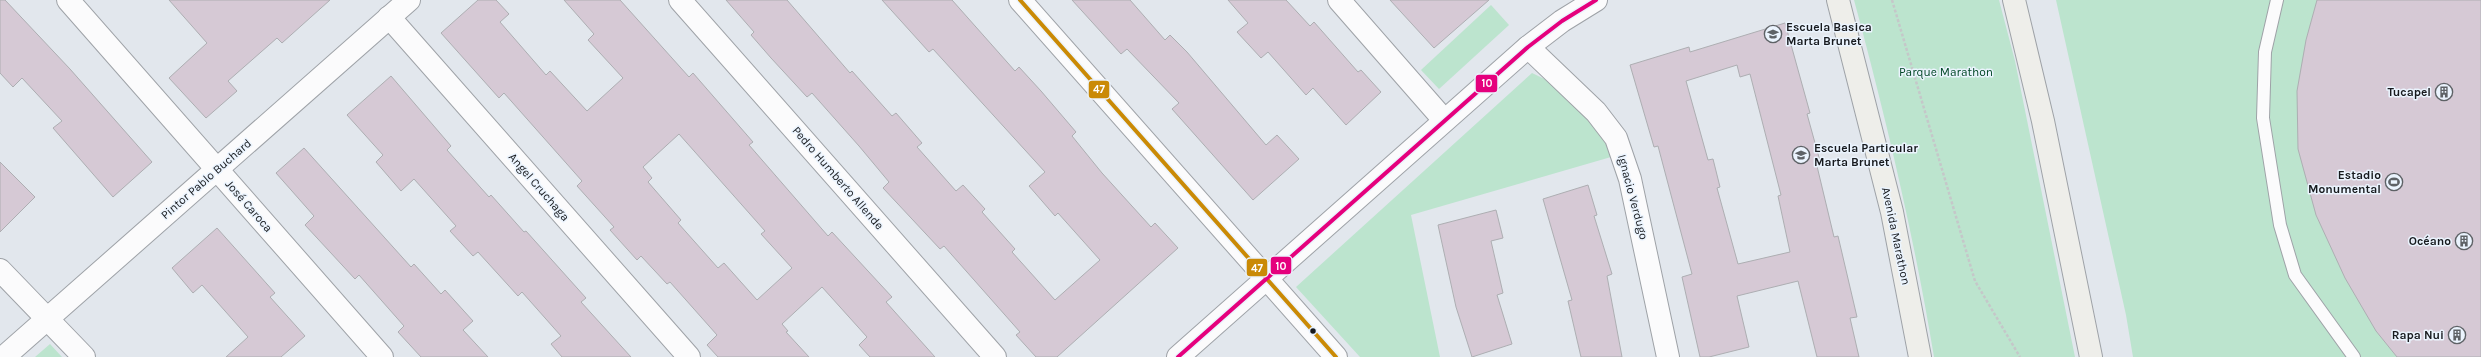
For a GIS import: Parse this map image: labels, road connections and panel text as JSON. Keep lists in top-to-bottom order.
{
  "streets": {
    "main road": ["Avenida Marathon"],
    "street": [
      "Pedro Humberto Allende",
      "Pintor Pablo Buchard",
      "Angel Cruchaga",
      "Ignacio Verdugo",
      "José Caroca"
    ]
  },
  "crossings": [
    ["Pintor Pablo Buchard", "Angel Cruchaga"],
    ["Pintor Pablo Buchard", "José Caroca"]
  ],
  "parks": ["Parque Marathon"],
  "places": {
    "school or university": ["Escuela Basica Marta Brunet", "Escuela Particular Marta Brunet"],
    "building": ["Tucapel", "Océano", "Rapa Nui"],
    "sports": ["Estadio Monumental"]
  },
  "lines": ["transit line 47", "transit line 10"]
}
